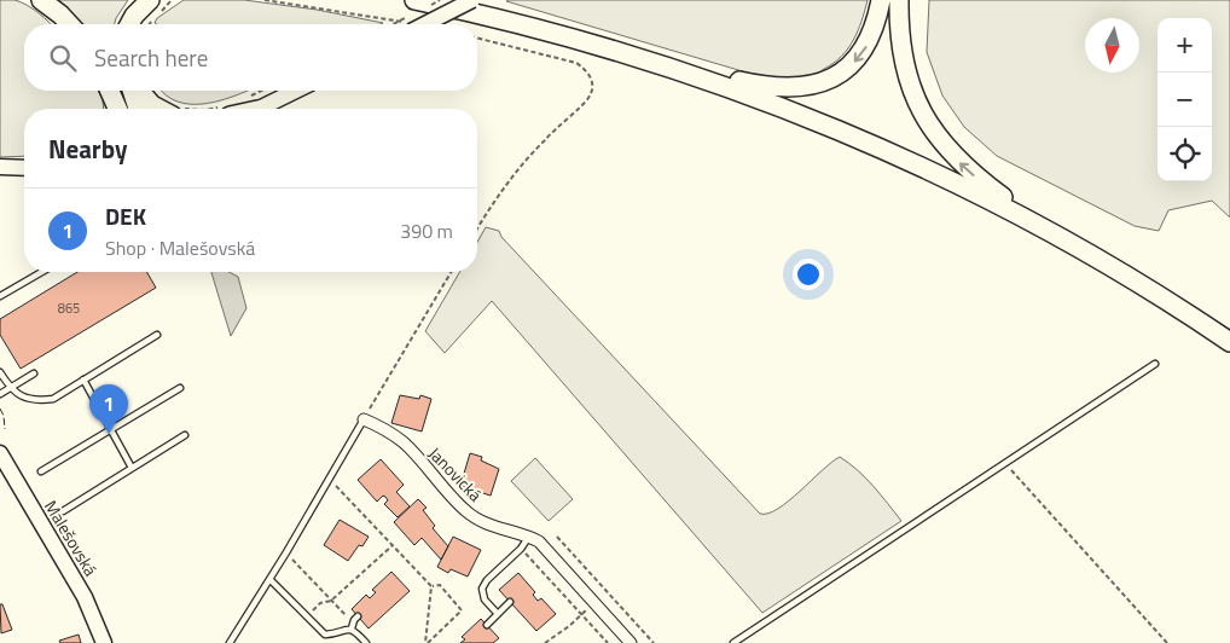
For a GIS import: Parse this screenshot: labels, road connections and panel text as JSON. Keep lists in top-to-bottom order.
{
  "streets": {
    "street": ["Janovická", "Malešovská"]
  },
  "house_numbers": ["865"],
  "north": "bottom",
  "page": {
    "map_buttons": ["+", "−"],
    "search": "Search here",
    "heading": "Nearby",
    "list": [
      {
        "mark": "1",
        "name": "DEK",
        "note": "Shop · Malešovská",
        "value": "390 m"
      }
    ],
    "pins": "1"
  }
}
